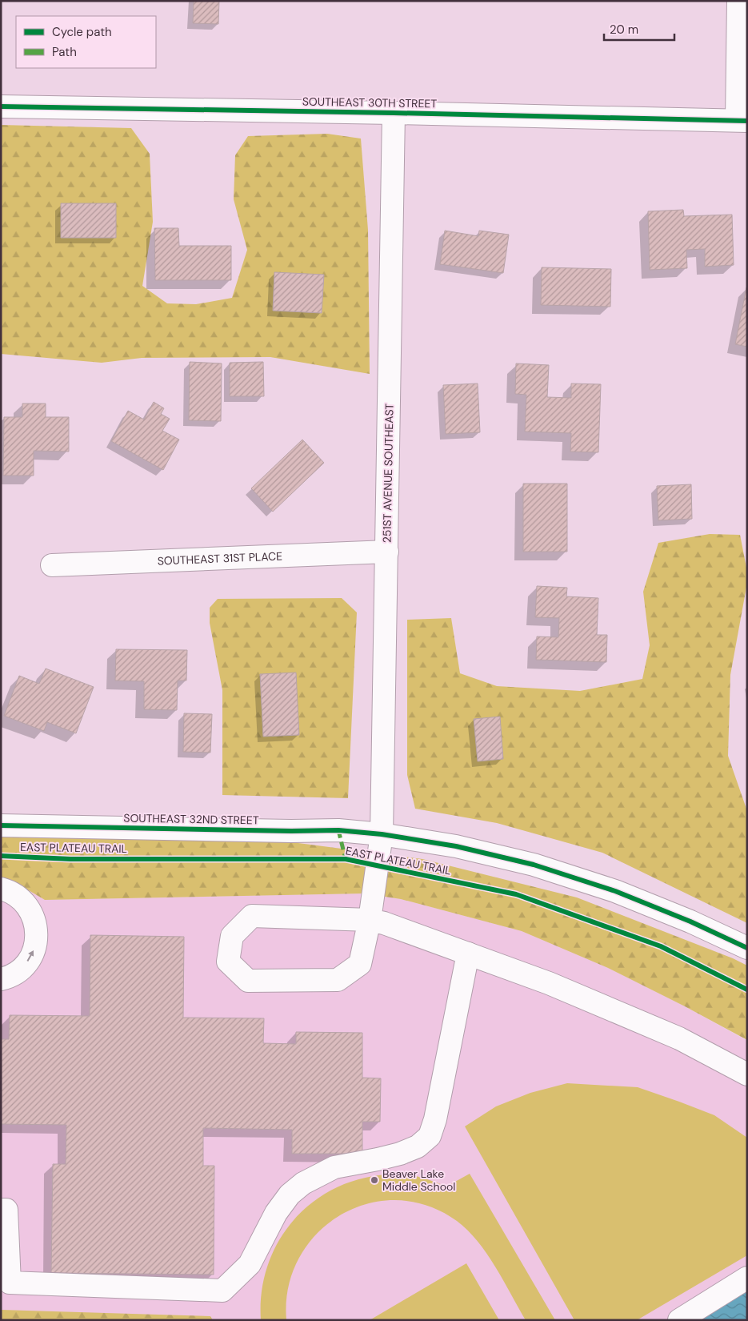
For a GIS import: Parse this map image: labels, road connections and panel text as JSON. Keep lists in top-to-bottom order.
{
  "streets": {
    "street": [
      "SOUTHEAST 30TH STREET",
      "251ST AVENUE SOUTHEAST",
      "SOUTHEAST 31ST PLACE",
      "SOUTHEAST 32ND STREET"
    ],
    "cycle path": ["EAST PLATEAU TRAIL"]
  },
  "crossings": [
    ["SOUTHEAST 30TH STREET", "251ST AVENUE SOUTHEAST"],
    ["251ST AVENUE SOUTHEAST", "SOUTHEAST 31ST PLACE"],
    ["251ST AVENUE SOUTHEAST", "SOUTHEAST 32ND STREET"]
  ],
  "places": ["Beaver Lake Middle School"],
  "legend": ["Cycle path", "Path"],
  "scale_bar": "20 m"
}
